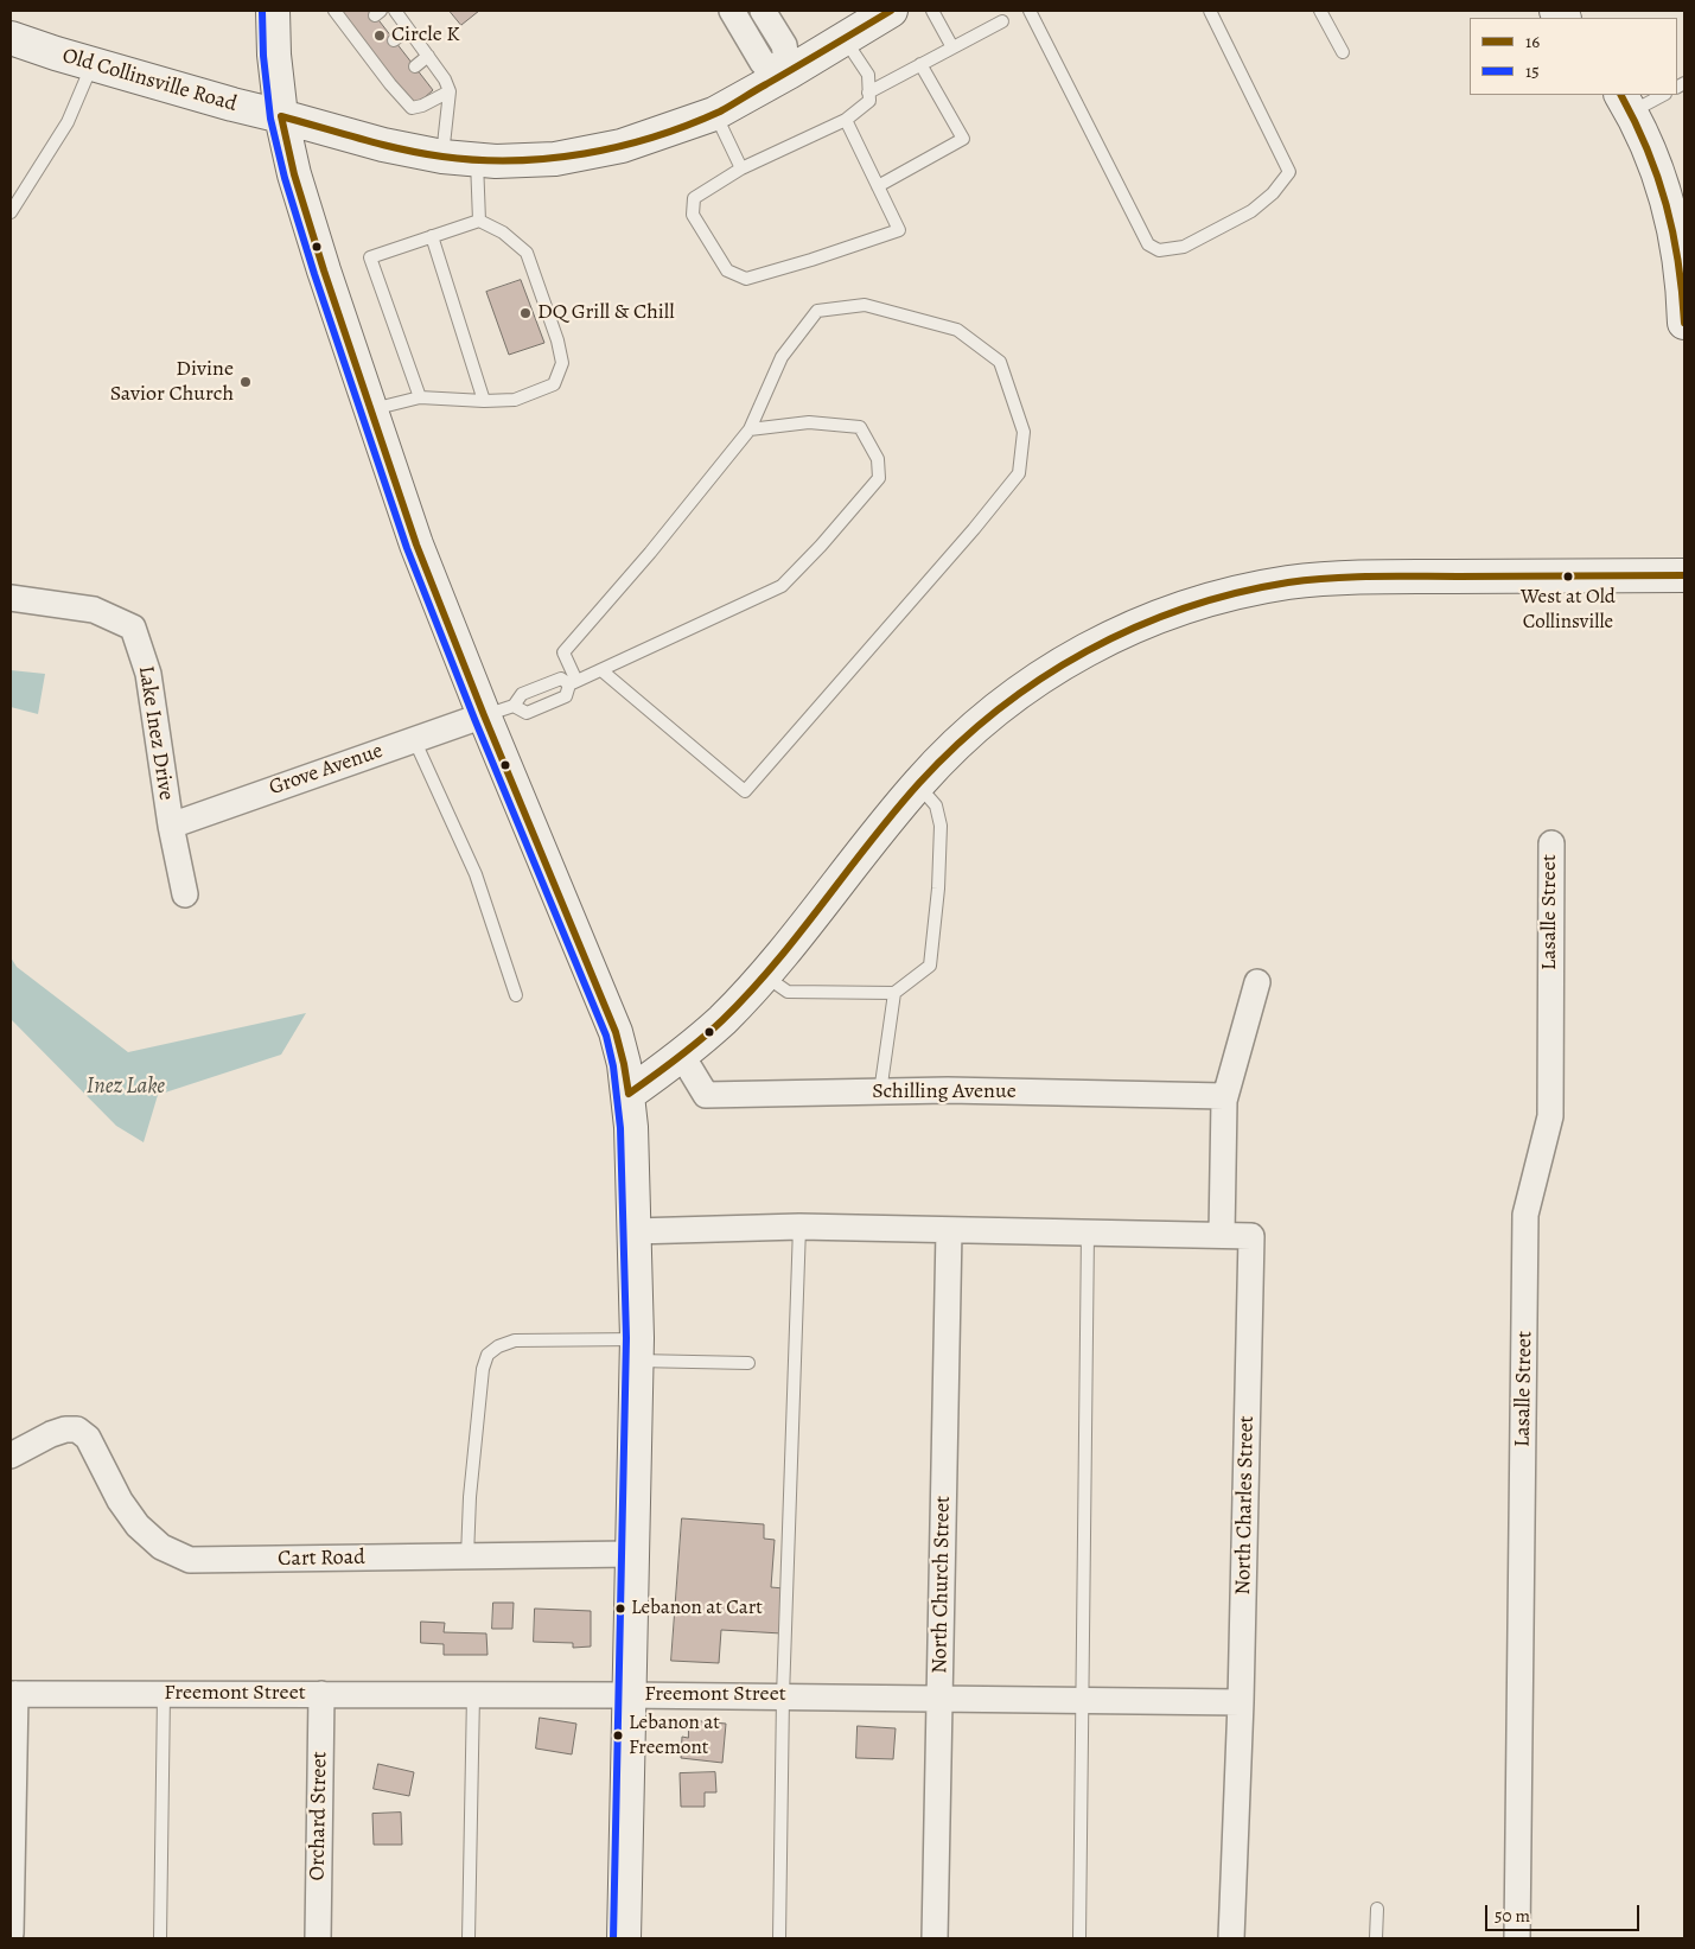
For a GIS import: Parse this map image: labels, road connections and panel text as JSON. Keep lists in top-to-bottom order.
{
  "streets": {
    "street": [
      "Old Collinsville Road",
      "Lake Inez Drive",
      "Grove Avenue",
      "Lasalle Street",
      "Schilling Avenue",
      "North Charles Street",
      "Cart Road",
      "North Church Street",
      "Freemont Street",
      "Orchard Street"
    ]
  },
  "crossings": [
    ["Lake Inez Drive", "Grove Avenue"],
    ["North Charles Street", "Freemont Street"],
    ["North Church Street", "Freemont Street"],
    ["Freemont Street", "Orchard Street"]
  ],
  "water": ["Inez Lake"],
  "places": [
    "Circle K",
    "DQ Grill & Chill",
    "Divine Savior Church",
    "West at Old Collinsville",
    "Lebanon at Cart",
    "Lebanon at Freemont"
  ],
  "lines": ["transit line 16", "transit line 15"],
  "legend": ["16", "15"],
  "scale_bar": "50 m"
}
